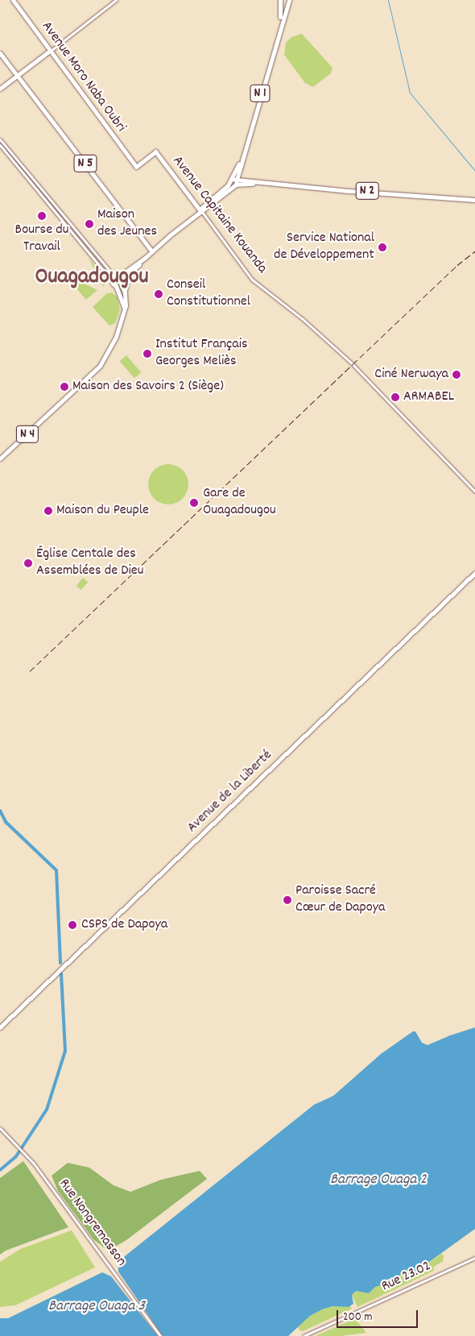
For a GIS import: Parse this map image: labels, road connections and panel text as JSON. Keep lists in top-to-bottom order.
{
  "streets": {
    "highway": [
      "Avenue Moro Naba Oubri",
      "N 1",
      "N 5",
      "Avenue Capitaine Kouanda",
      "N 4"
    ],
    "main road": ["N 2", "Avenue de la Liberté"],
    "street": ["Rue Nongremasson", "Rue 23.02"]
  },
  "crossings": [
    ["Avenue Moro Naba Oubri", "Avenue Capitaine Kouanda"],
    ["N 1", "N 2"],
    ["N 1", "N 4"],
    ["N 5", "N 4"],
    ["N 2", "N 4"],
    ["Avenue Capitaine Kouanda", "N 4"]
  ],
  "districts": ["Ouagadougou"],
  "water": ["Barrage Ouaga 2", "Barrage Ouaga 3"],
  "places": [
    "Bourse du Travail",
    "Maison des Jeunes",
    "Service National de Développement",
    "Conseil Constitutionnel",
    "Institut Français Georges Meliès",
    "Ciné Nerwaya",
    "Maison des Savoirs 2 (Siège)",
    "ARMABEL",
    "Gare de Ouagadougou",
    "Maison du Peuple",
    "Église Centale des Assemblées de Dieu",
    "Paroisse Sacré Cœur de Dapoya",
    "CSPS de Dapoya"
  ],
  "scale_bar": "200 m"
}
